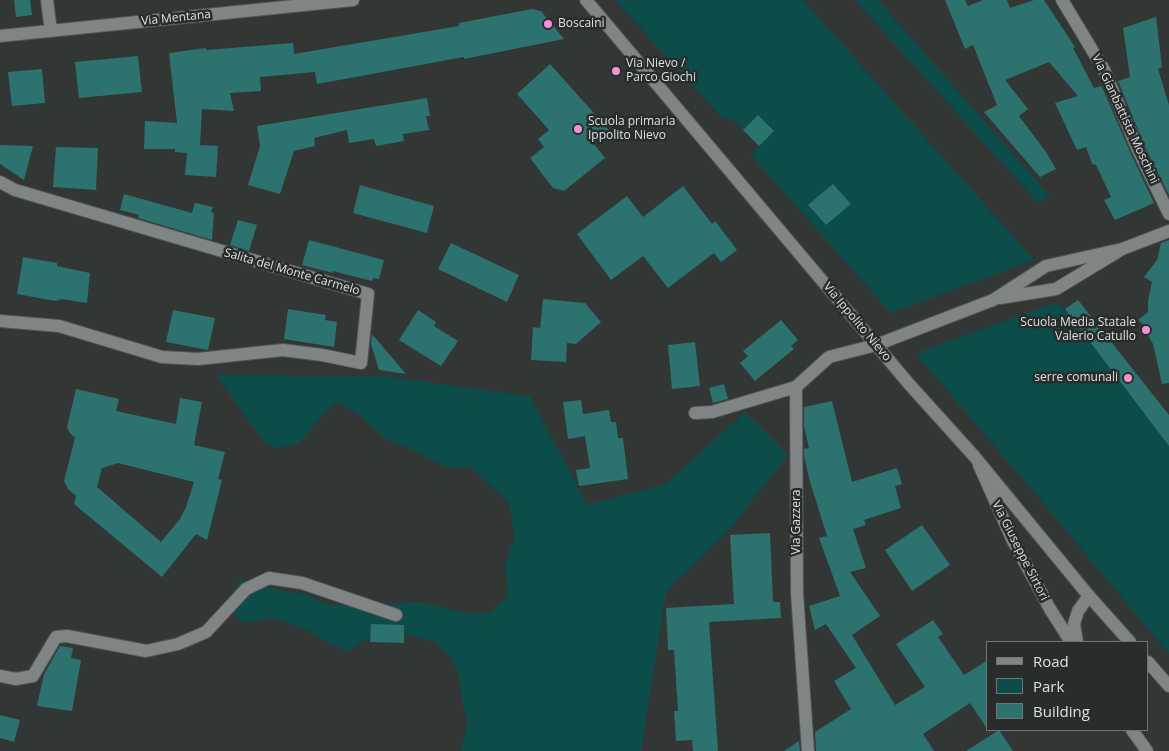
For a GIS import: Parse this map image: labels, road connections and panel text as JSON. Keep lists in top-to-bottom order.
{
  "streets": {
    "street": [
      "Via Mentana",
      "Via Gianbattista Moschini",
      "Salita del Monte Carmelo",
      "Via Ippolito Nievo",
      "Via Gazzera",
      "Via Giuseppe Sirtori"
    ]
  },
  "crossings": [
    ["Via Ippolito Nievo", "Via Giuseppe Sirtori"]
  ],
  "places": [
    "Boscaini",
    "Via Nievo / Parco Giochi",
    "Scuola primaria Ippolito Nievo",
    "Scuola Media Statale Valerio Catullo",
    "serre comunali"
  ],
  "legend": ["Road", "Park", "Building"]
}
